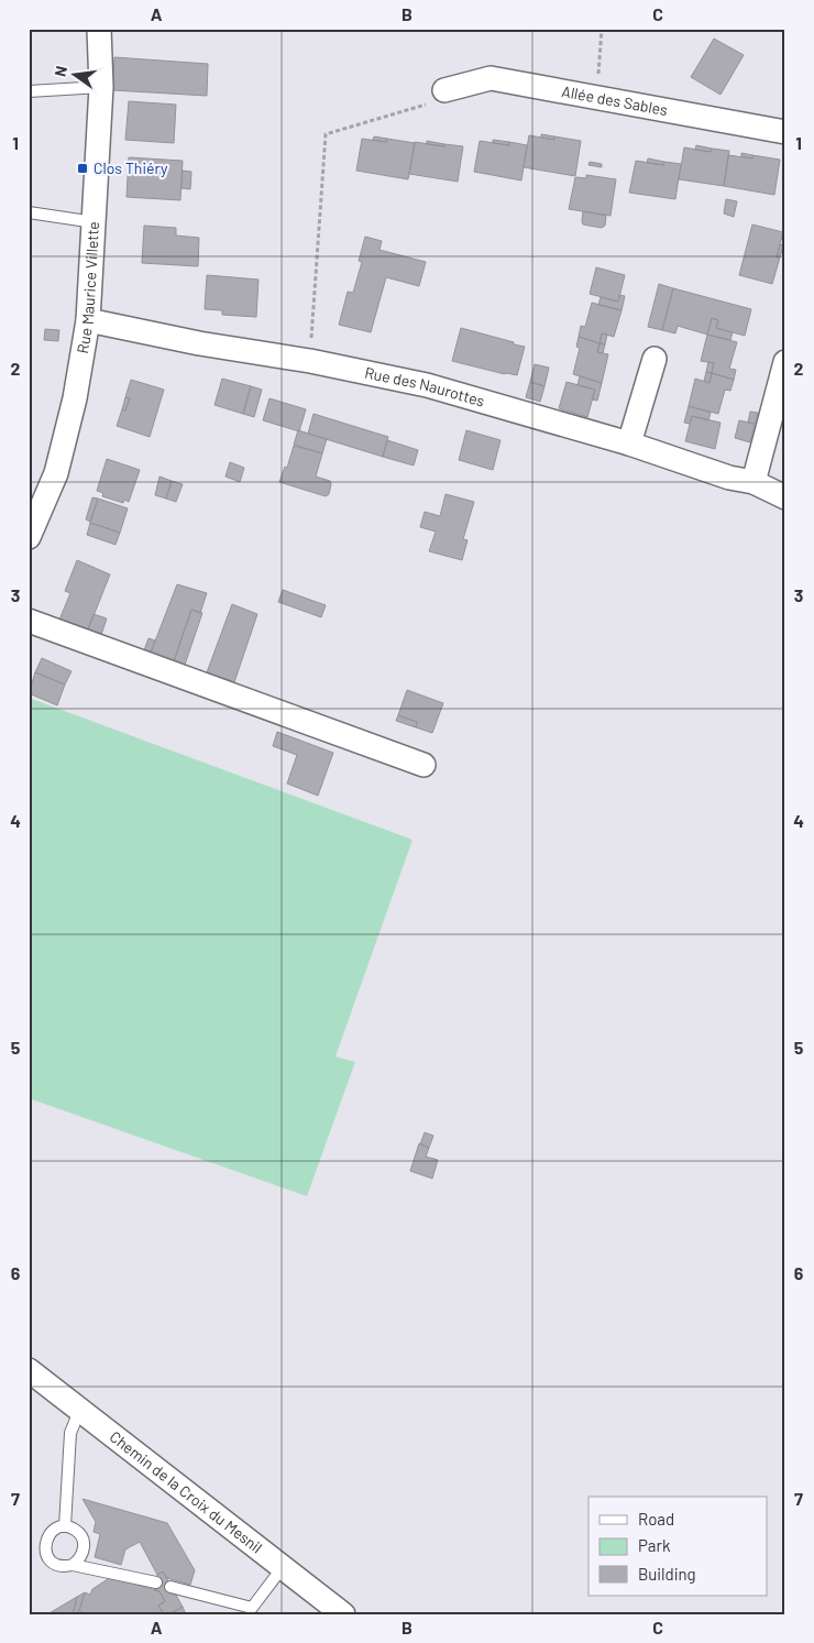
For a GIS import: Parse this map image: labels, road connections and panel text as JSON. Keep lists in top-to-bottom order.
{
  "streets": {
    "street": [
      "Allée des Sables",
      "Rue Maurice Villette",
      "Rue des Naurottes",
      "Chemin de la Croix du Mesnil"
    ]
  },
  "crossings": [
    ["Rue Maurice Villette", "Rue des Naurottes"]
  ],
  "places": {
    "transit": ["Clos Thiéry"]
  },
  "legend": ["Road", "Park", "Building"],
  "north": "left",
  "grid": {
    "columns": ["A", "B", "C"],
    "rows": [
      "1",
      "2",
      "3",
      "4",
      "5",
      "6",
      "7"
    ]
  }
}
